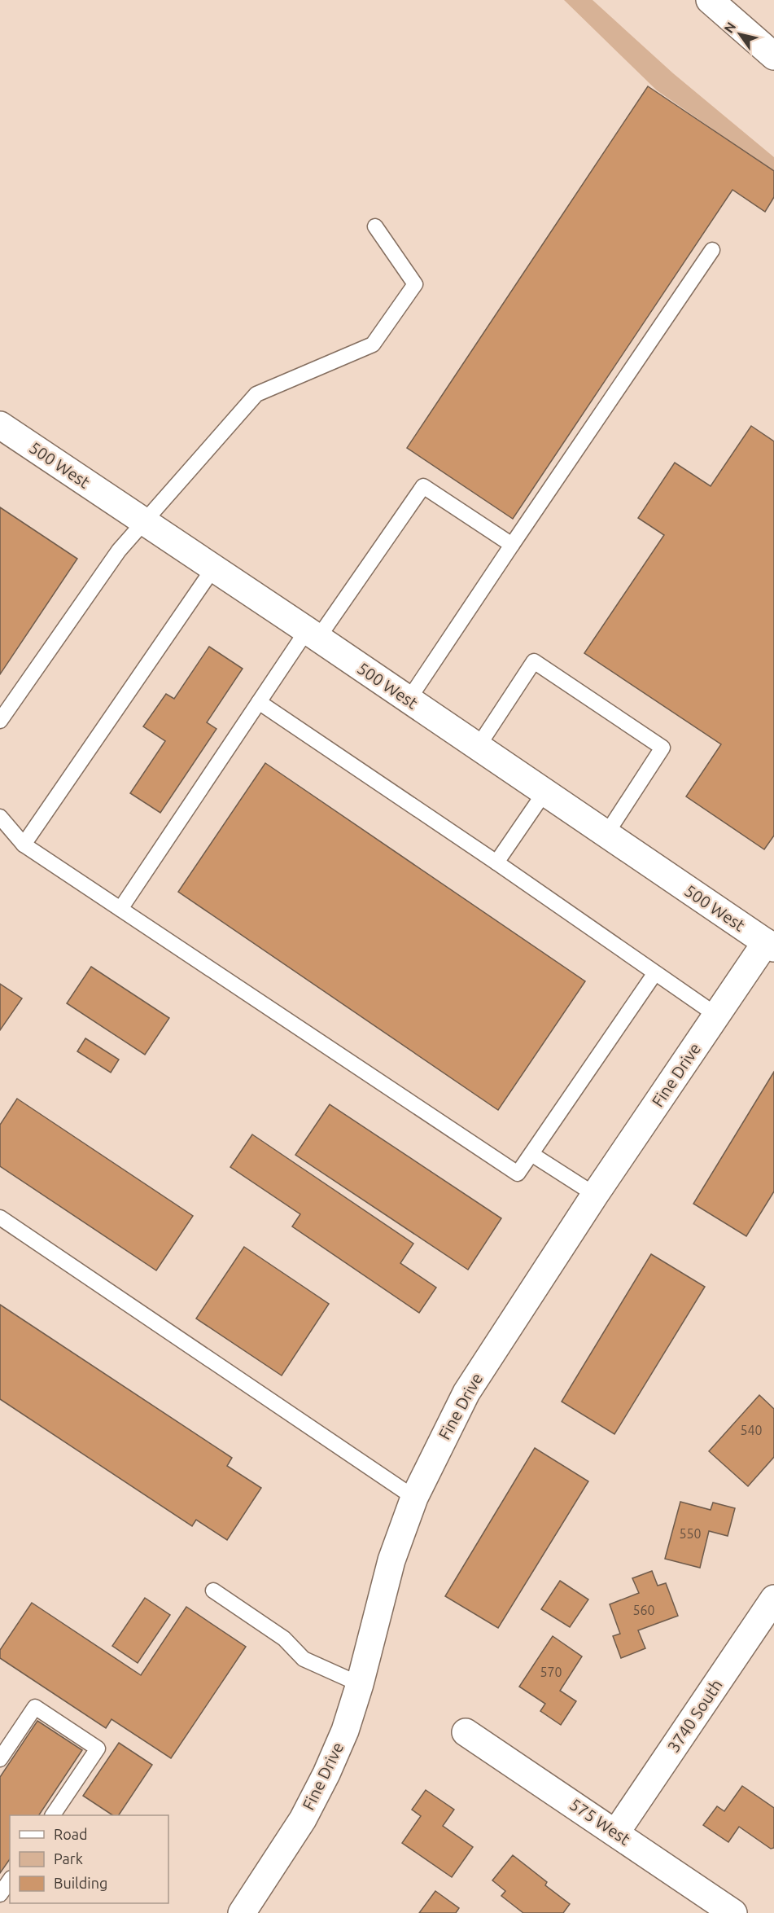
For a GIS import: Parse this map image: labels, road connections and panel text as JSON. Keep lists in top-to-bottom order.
{
  "streets": {
    "main road": [
      "500 West",
      "Fine Drive",
      "3740 South",
      "575 West"
    ]
  },
  "crossings": [
    ["500 West", "Fine Drive"],
    ["3740 South", "575 West"]
  ],
  "house_numbers": [
    "540",
    "550",
    "560",
    "570"
  ],
  "legend": ["Road", "Park", "Building"],
  "north": "top left"
}
